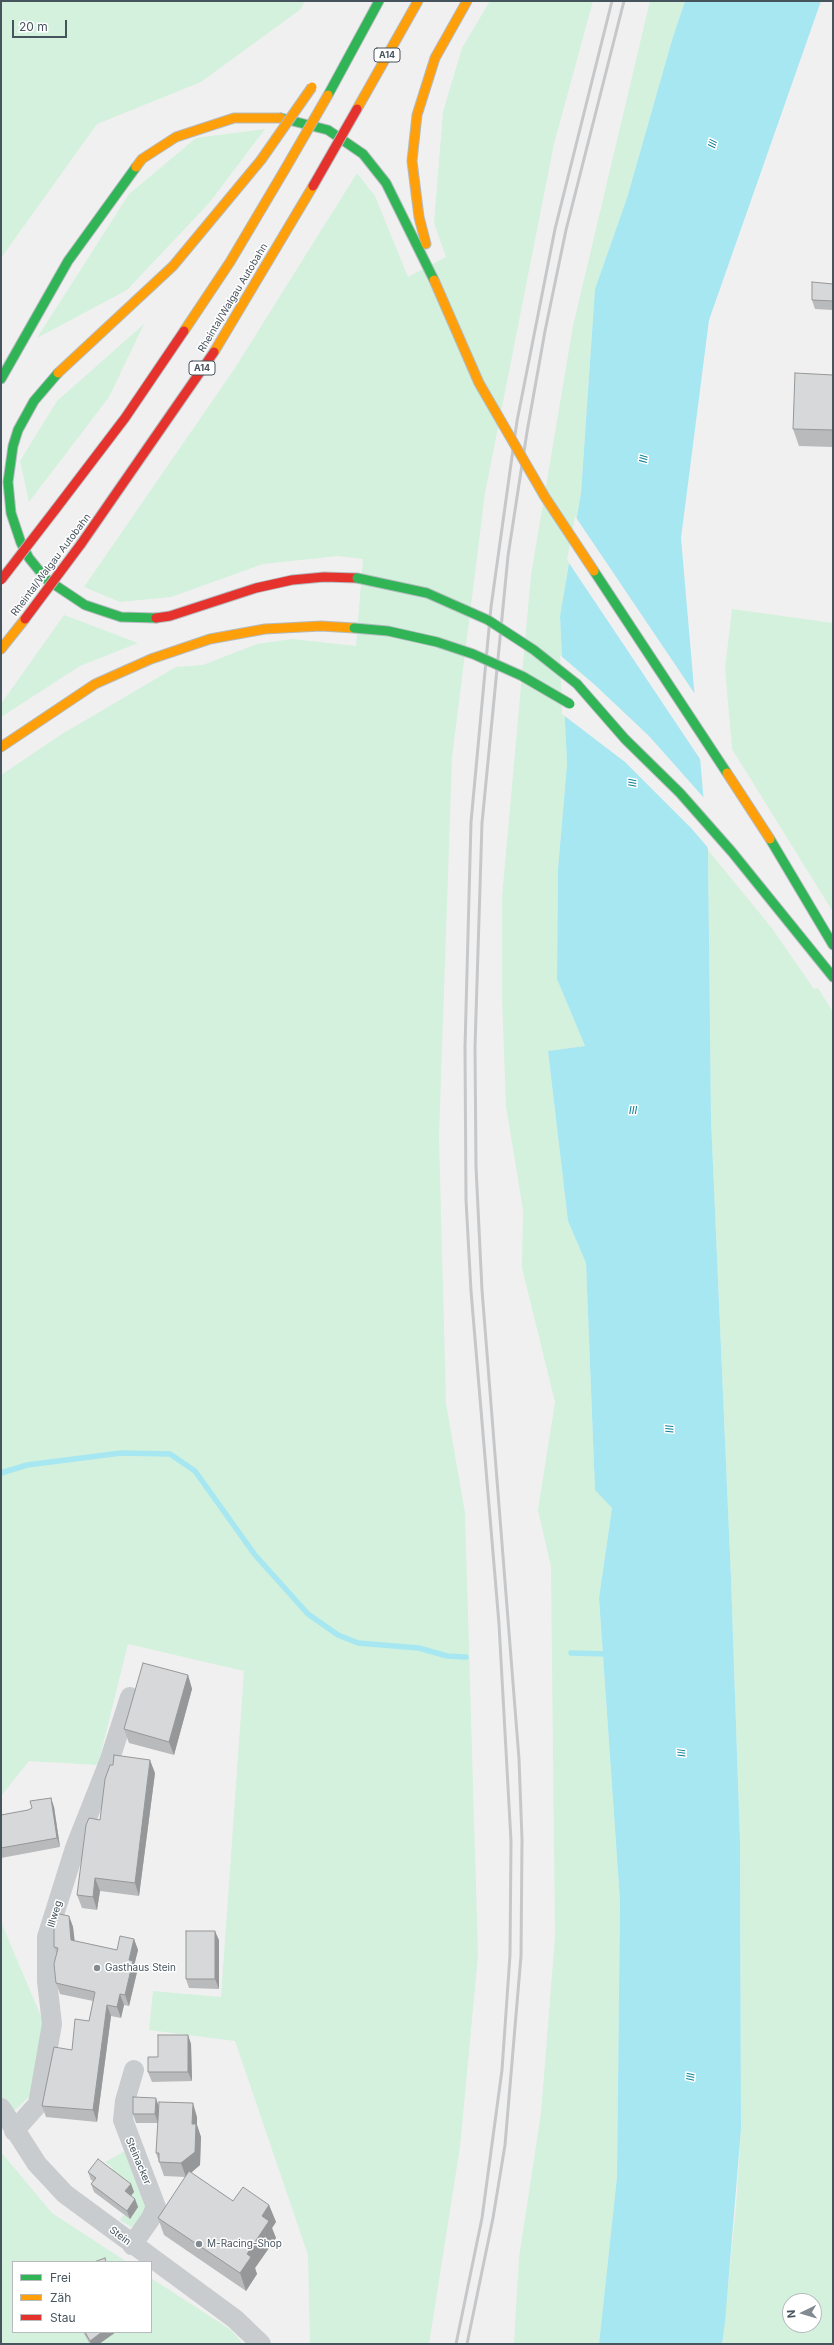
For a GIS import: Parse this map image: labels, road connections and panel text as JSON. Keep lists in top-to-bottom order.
{
  "streets": {
    "highway": ["A14", "Rheintal/Walgau Autobahn"],
    "street": ["Illweg", "Steinacker", "Stein"]
  },
  "crossings": [
    ["Illweg", "Stein"],
    ["Steinacker", "Stein"]
  ],
  "water": ["Ill"],
  "places": ["Gasthaus Stein", "M-Racing-Shop"],
  "legend": ["Frei", "Zäh", "Stau"],
  "scale_bar": "20 m",
  "north": "left"
}
